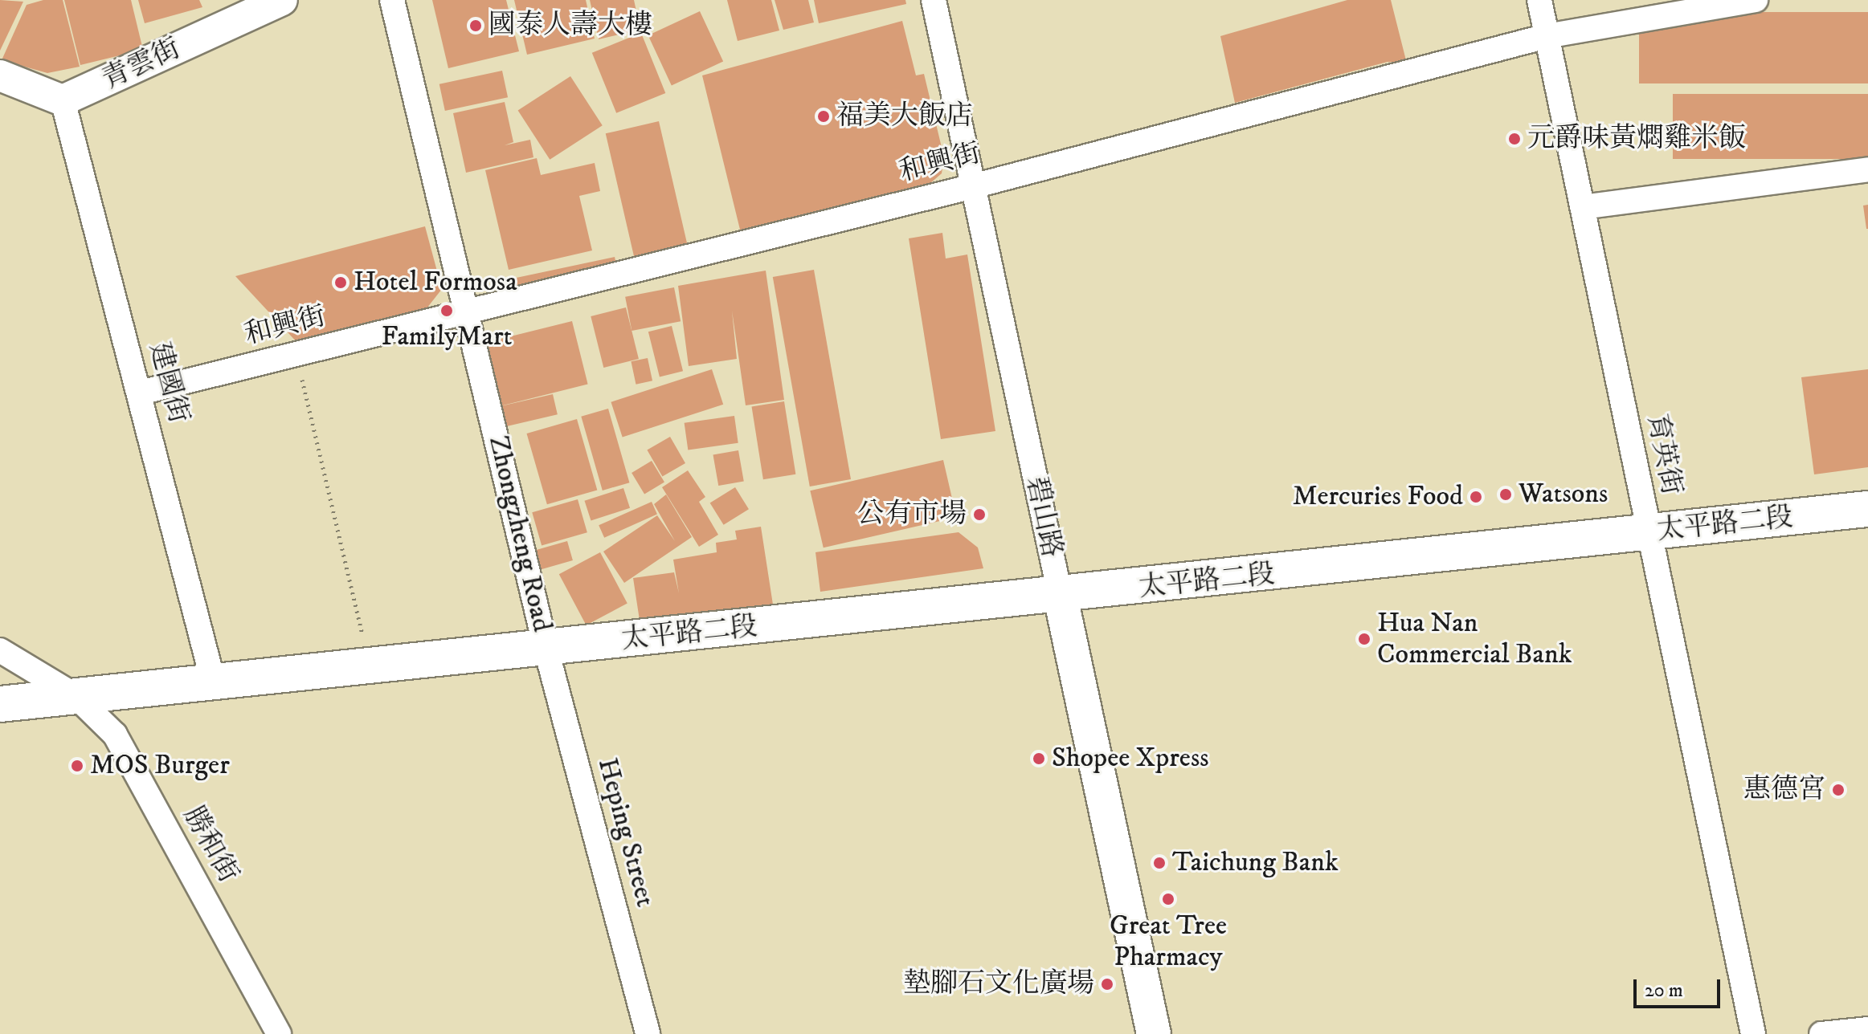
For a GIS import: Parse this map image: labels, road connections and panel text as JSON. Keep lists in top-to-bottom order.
{
  "streets": {
    "main road": ["碧山路", "太平路二段", "Zhongzheng Road"],
    "street": [
      "青雲街",
      "和興街",
      "建國街",
      "育英街",
      "Heping Street",
      "勝和街"
    ]
  },
  "crossings": [
    ["青雲街", "建國街"],
    ["和興街", "建國街"],
    ["和興街", "育英街"],
    ["和興街", "碧山路"],
    ["和興街", "Zhongzheng Road"],
    ["建國街", "Zhongzheng Road"],
    ["育英街", "太平路二段"],
    ["碧山路", "太平路二段"],
    ["太平路二段", "Zhongzheng Road"],
    ["太平路二段", "Heping Street"],
    ["Zhongzheng Road", "Heping Street"],
    ["Zhongzheng Road", "勝和街"]
  ],
  "places": [
    "國泰人壽大樓",
    "福美大飯店",
    "元爵味黃燜雞米飯",
    "Hotel Formosa",
    "FamilyMart",
    "Watsons",
    "Mercuries Food",
    "公有市場",
    "Hua Nan Commercial Bank",
    "Shopee Xpress",
    "MOS Burger",
    "惠德宮",
    "Taichung Bank",
    "Great Tree Pharmacy",
    "墊腳石文化廣場"
  ],
  "scale_bar": "20 m"
}
